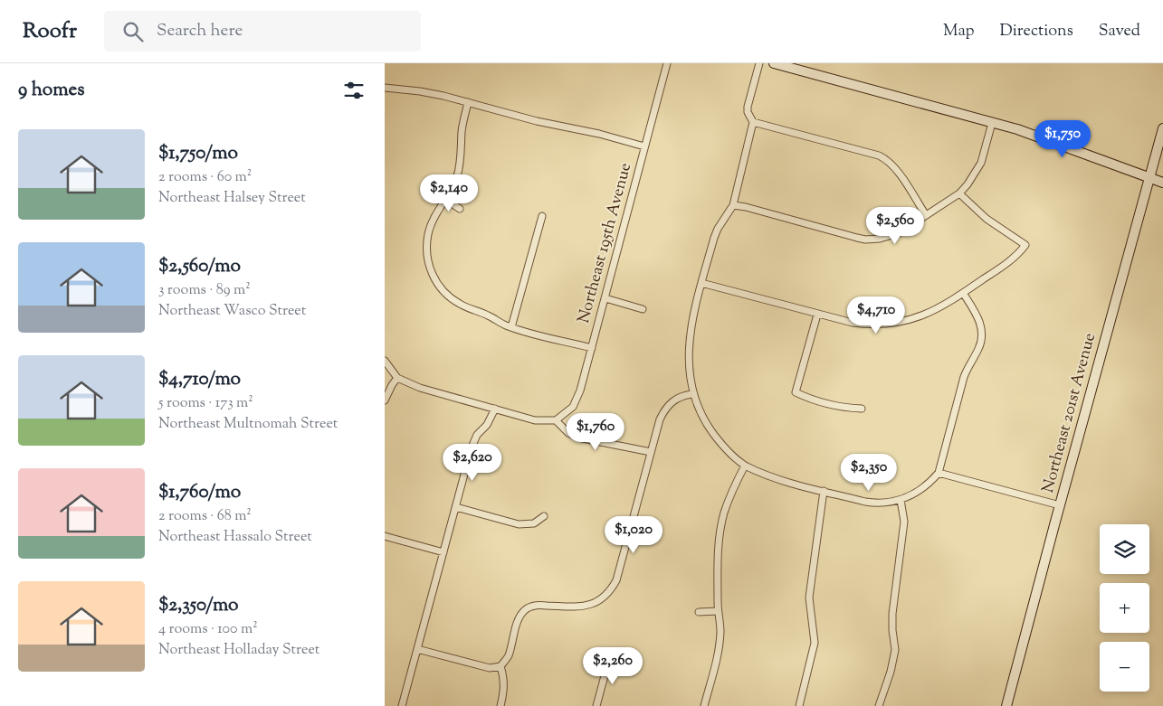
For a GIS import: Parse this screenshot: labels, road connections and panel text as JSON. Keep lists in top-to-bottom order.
{
  "streets": {
    "street": ["Northeast 195th Avenue", "Northeast 201st Avenue"]
  },
  "page": {
    "header": "Roofr",
    "search": "Search here",
    "nav": ["Map", "Directions", "Saved"],
    "heading": "9 homes",
    "list": [
      {
        "name": "$1,750/mo",
        "note": "2 rooms · 60 m² · Northeast Halsey Street"
      },
      {
        "name": "$2,560/mo",
        "note": "3 rooms · 89 m² · Northeast Wasco Street"
      },
      {
        "name": "$4,710/mo",
        "note": "5 rooms · 173 m² · Northeast Multnomah Street"
      },
      {
        "name": "$1,760/mo",
        "note": "2 rooms · 68 m² · Northeast Hassalo Street"
      },
      {
        "name": "$2,350/mo",
        "note": "4 rooms · 100 m² · Northeast Holladay Street"
      }
    ],
    "price": [
      "$1,750",
      "$2,140",
      "$2,560",
      "$4,710",
      "$1,760",
      "$2,620",
      "$2,350",
      "$1,020",
      "$2,260"
    ],
    "map_buttons": ["+", "−"]
  }
}
